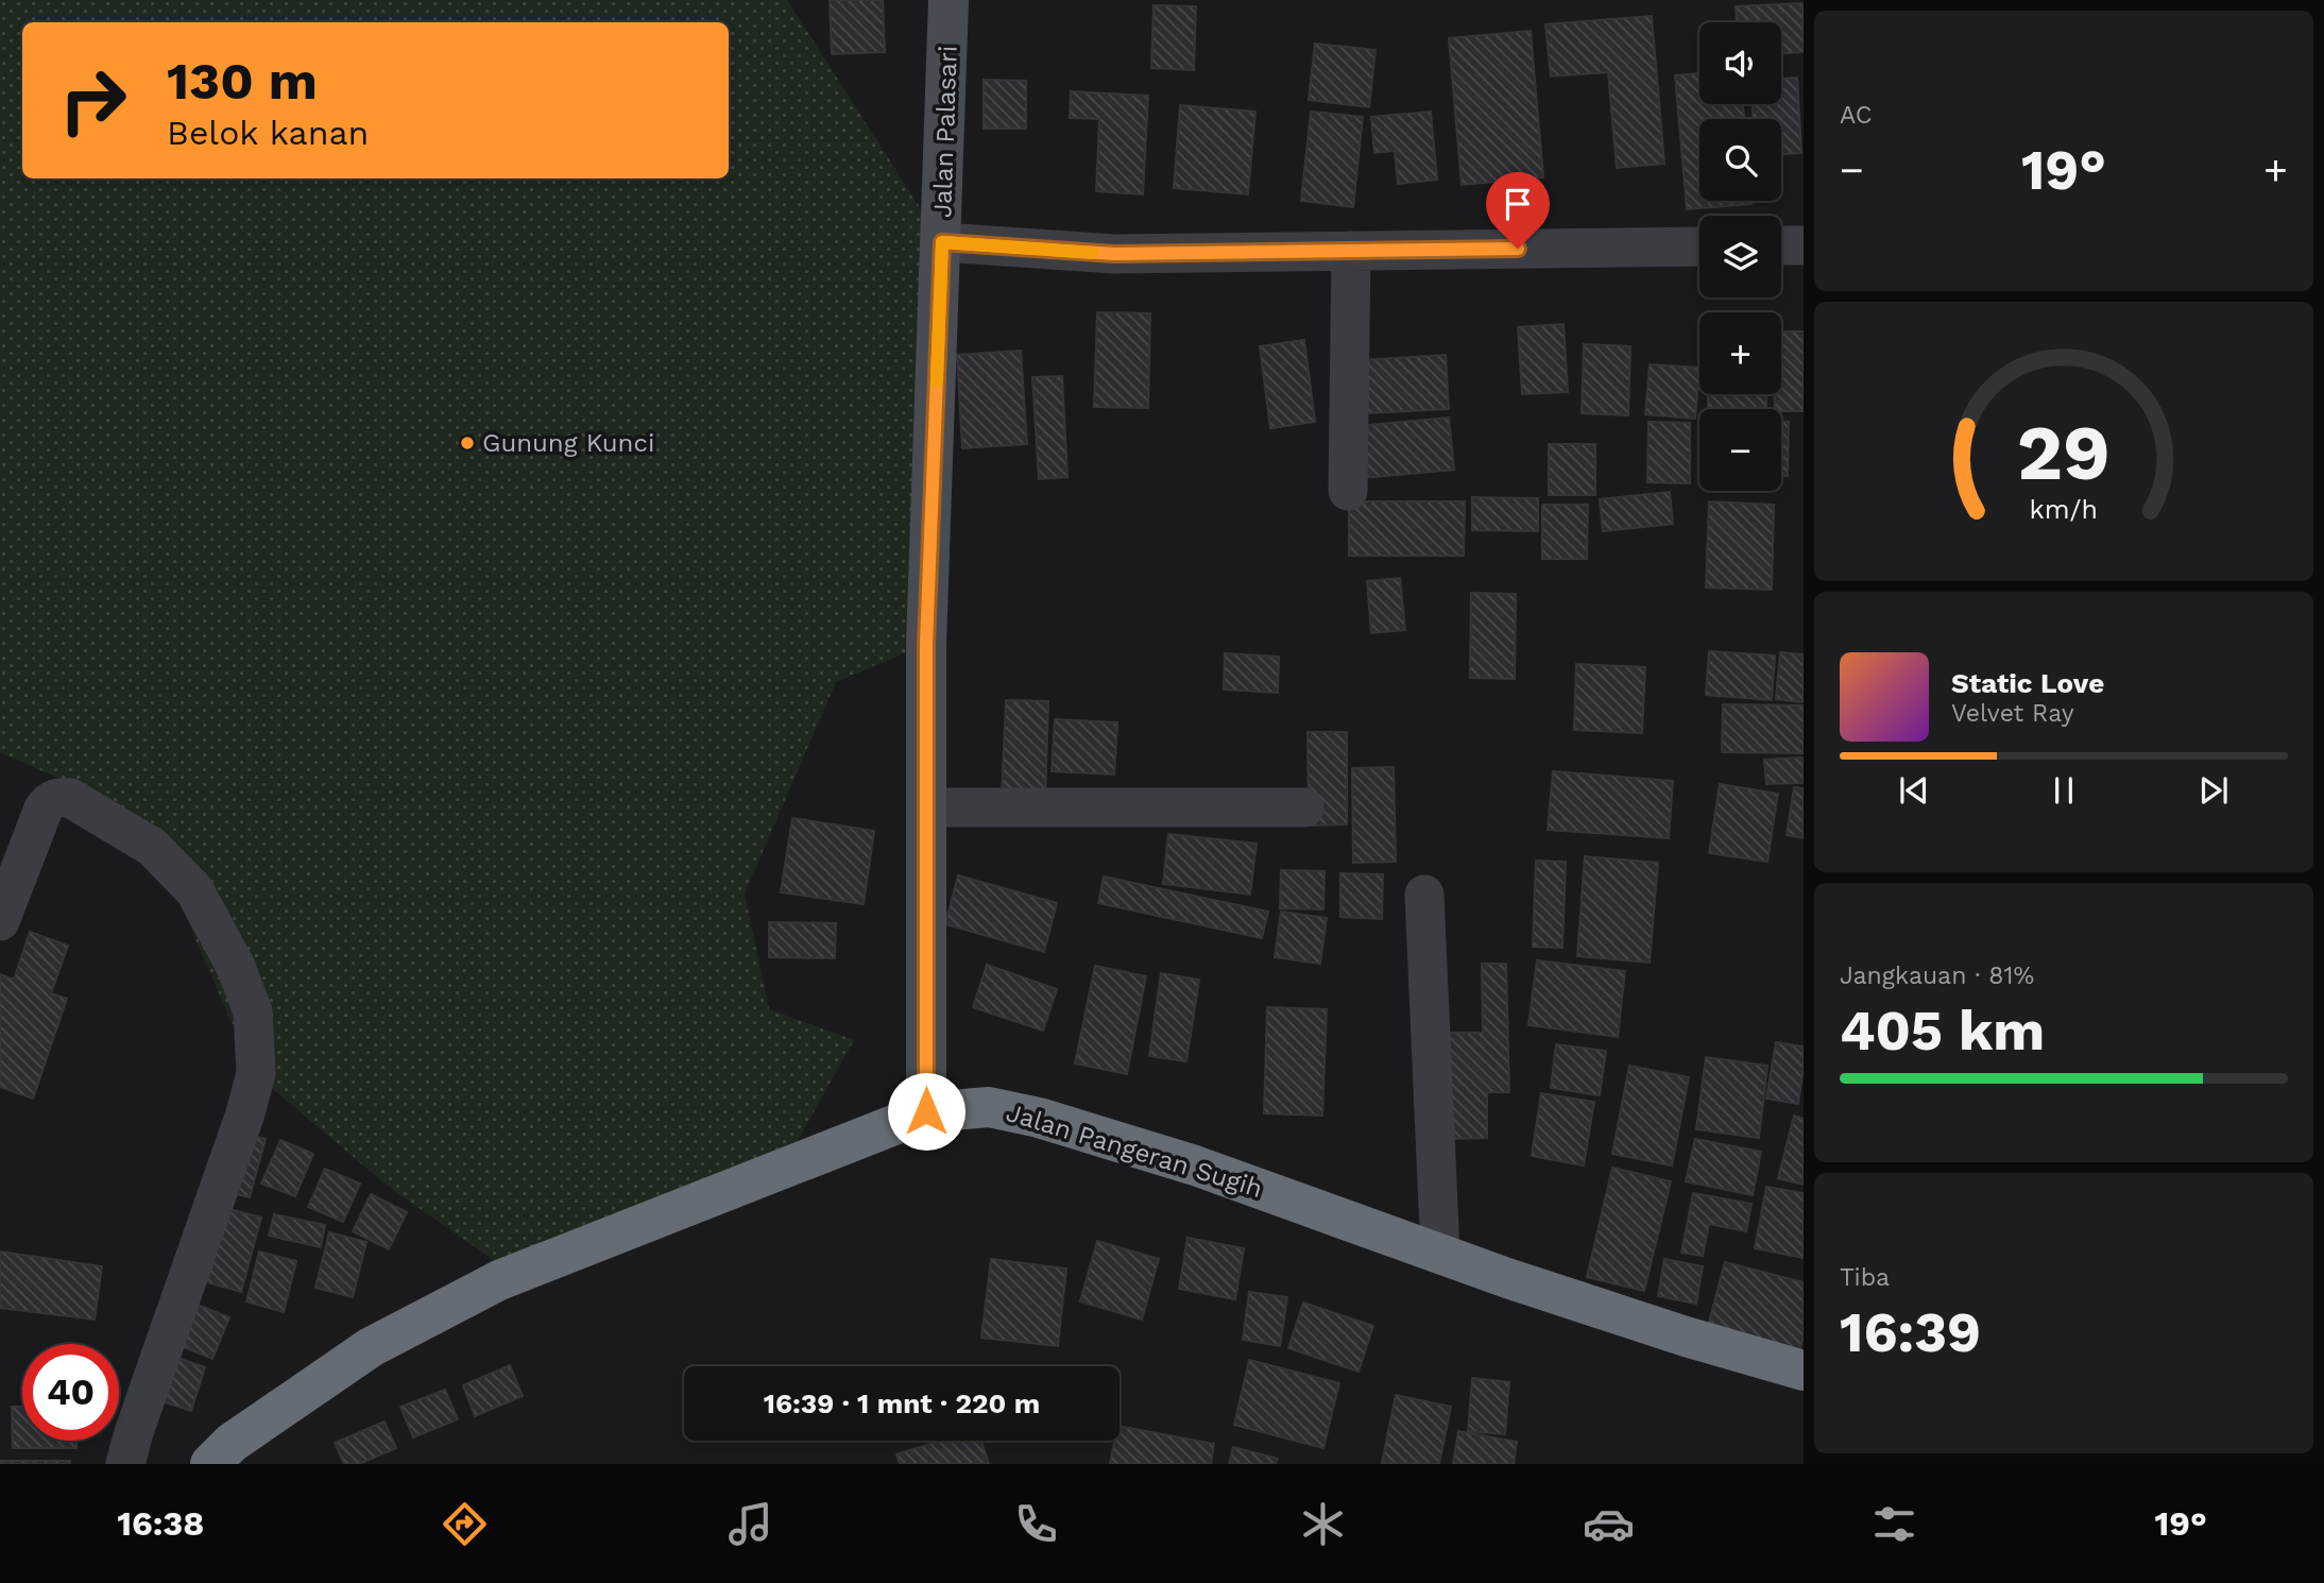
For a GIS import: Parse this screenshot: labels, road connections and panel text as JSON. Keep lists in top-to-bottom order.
{
  "streets": {
    "highway": ["Jalan Pangeran Sugih"],
    "street": ["Jalan Palasari"]
  },
  "crossings": [
    ["Jalan Palasari", "Jalan Pangeran Sugih"]
  ],
  "places": ["Gunung Kunci"],
  "page": {
    "tile": [
      "AC",
      ["Jangkauan · 81%", "405 km"],
      ["Tiba", "16:39"]
    ],
    "map_buttons": ["+", "−"],
    "turn": ["130 m", "Belok kanan"],
    "heat": ["−", "19°", "+"],
    "song": ["Static Love", "Velvet Ray"],
    "limit": "40",
    "trip": "16:39 · 1 mnt · 220 m",
    "tabs": ["16:38", "19°"],
    "gauge": ["29", "km/h"]
  }
}
